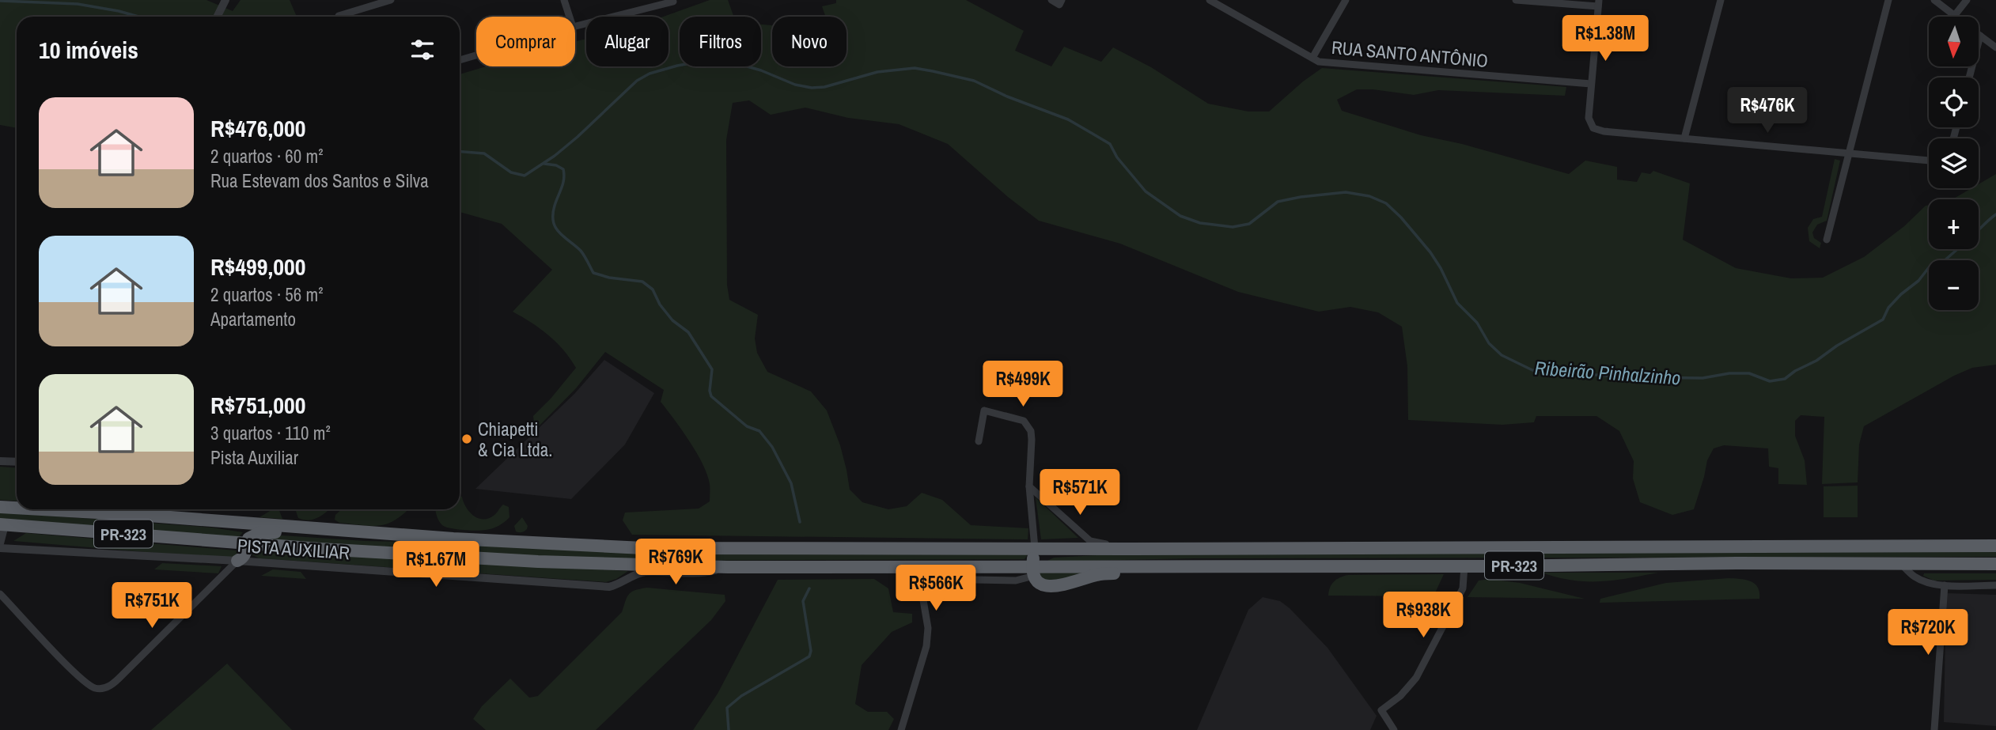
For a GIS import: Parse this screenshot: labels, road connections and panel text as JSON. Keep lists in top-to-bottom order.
{
  "streets": {
    "highway": ["PR-323"],
    "street": ["RUA SANTO ANTÔNIO", "PISTA AUXILIAR"]
  },
  "crossings": [
    ["PR-323", "PISTA AUXILIAR"]
  ],
  "water": ["Ribeirão Pinhalzinho"],
  "places": ["Chiapetti & Cia Ltda."],
  "north": "bottom",
  "page": {
    "price": [
      "R$1.38M",
      "R$476K",
      "R$499K",
      "R$571K",
      "R$769K",
      "R$1.67M",
      "R$566K",
      "R$751K",
      "R$938K",
      "R$720K"
    ],
    "map_buttons": ["+", "−"],
    "chip": [
      "Comprar",
      "Alugar",
      "Filtros",
      "Novo"
    ],
    "heading": "10 imóveis",
    "list": [
      {
        "name": "R$476,000",
        "note": "2 quartos · 60 m² · Rua Estevam dos Santos e Silva"
      },
      {
        "name": "R$499,000",
        "note": "2 quartos · 56 m² · Apartamento"
      },
      {
        "name": "R$751,000",
        "note": "3 quartos · 110 m² · Pista Auxiliar"
      }
    ]
  }
}
